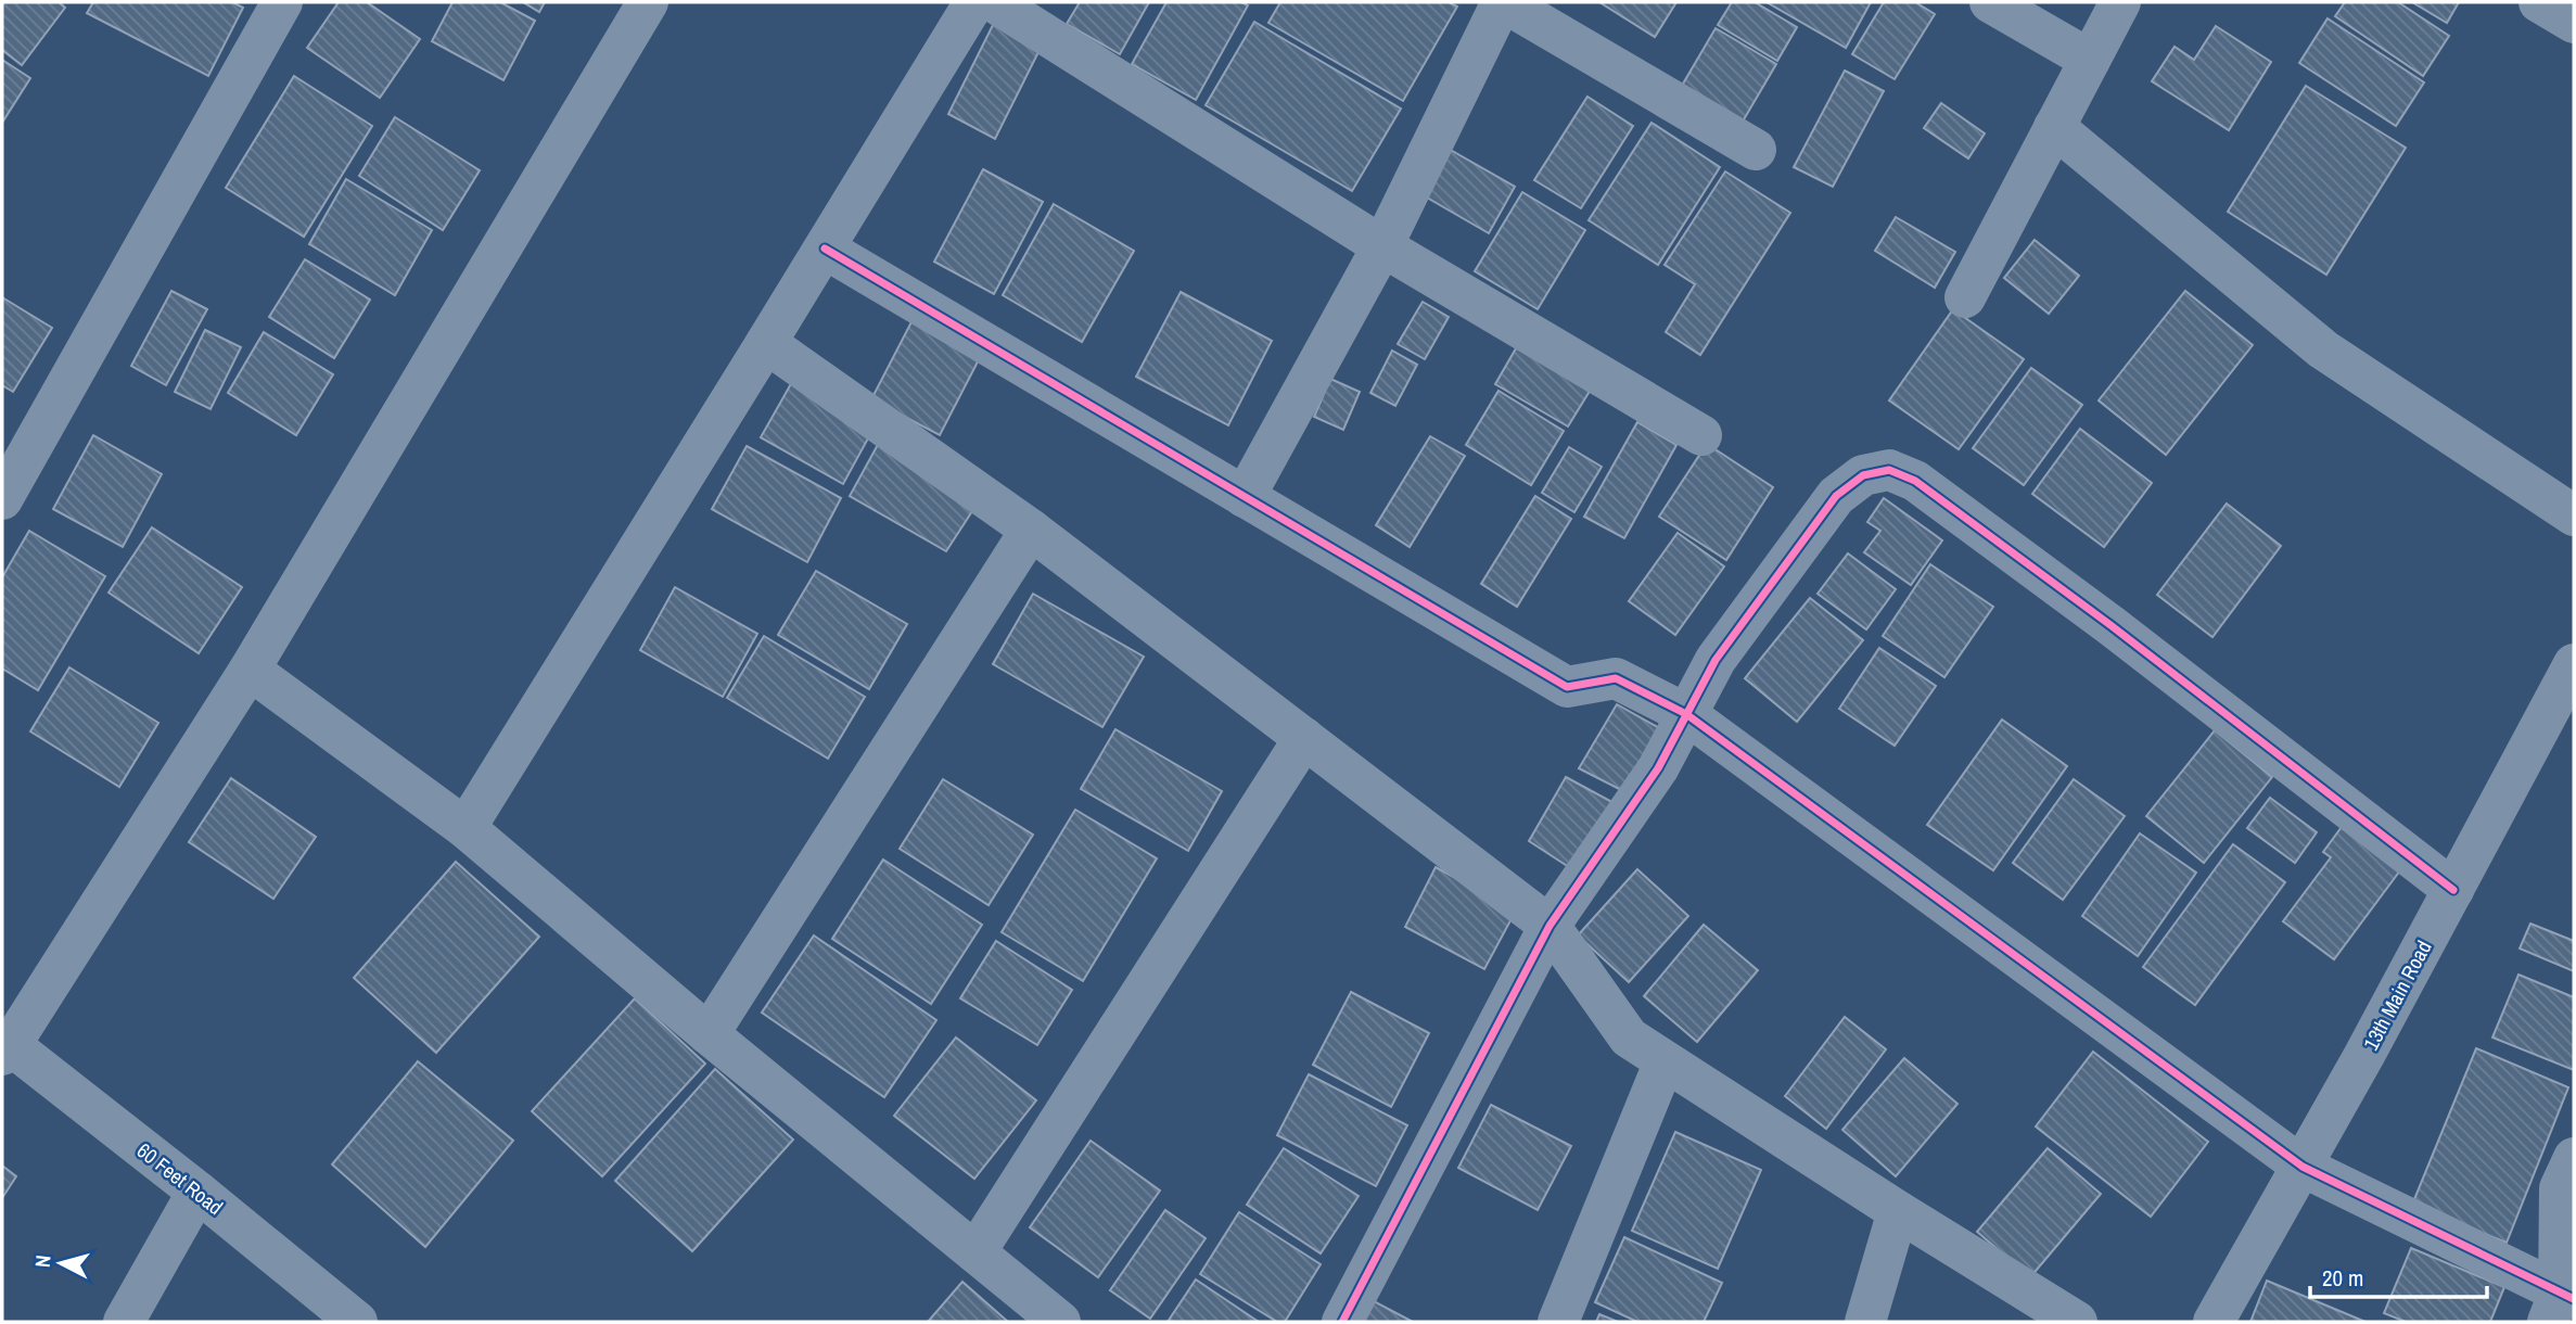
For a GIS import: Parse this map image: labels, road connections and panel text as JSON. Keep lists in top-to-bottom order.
{
  "streets": {
    "street": ["13th Main Road", "60 Feet Road"]
  },
  "scale_bar": "20 m",
  "north": "left"
}
